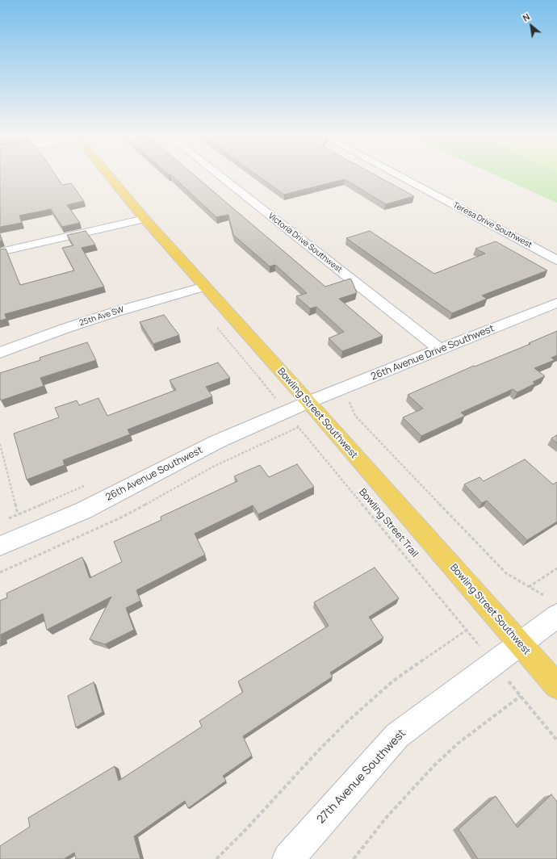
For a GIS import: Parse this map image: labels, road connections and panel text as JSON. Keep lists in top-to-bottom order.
{
  "streets": {
    "main road": ["Bowling Street Southwest"],
    "street": [
      "Teresa Drive Southwest",
      "Victoria Drive Southwest",
      "25th Ave SW",
      "26th Avenue Drive Southwest",
      "26th Avenue Southwest",
      "27th Avenue Southwest"
    ],
    "path": ["Bowling Street Trail"]
  },
  "crossings": [
    ["Victoria Drive Southwest", "26th Avenue Drive Southwest"],
    ["25th Ave SW", "Bowling Street Southwest"],
    ["26th Avenue Drive Southwest", "Bowling Street Southwest"],
    ["26th Avenue Drive Southwest", "26th Avenue Southwest"],
    ["Bowling Street Southwest", "26th Avenue Southwest"],
    ["Bowling Street Southwest", "27th Avenue Southwest"]
  ],
  "north": "top left"
}
